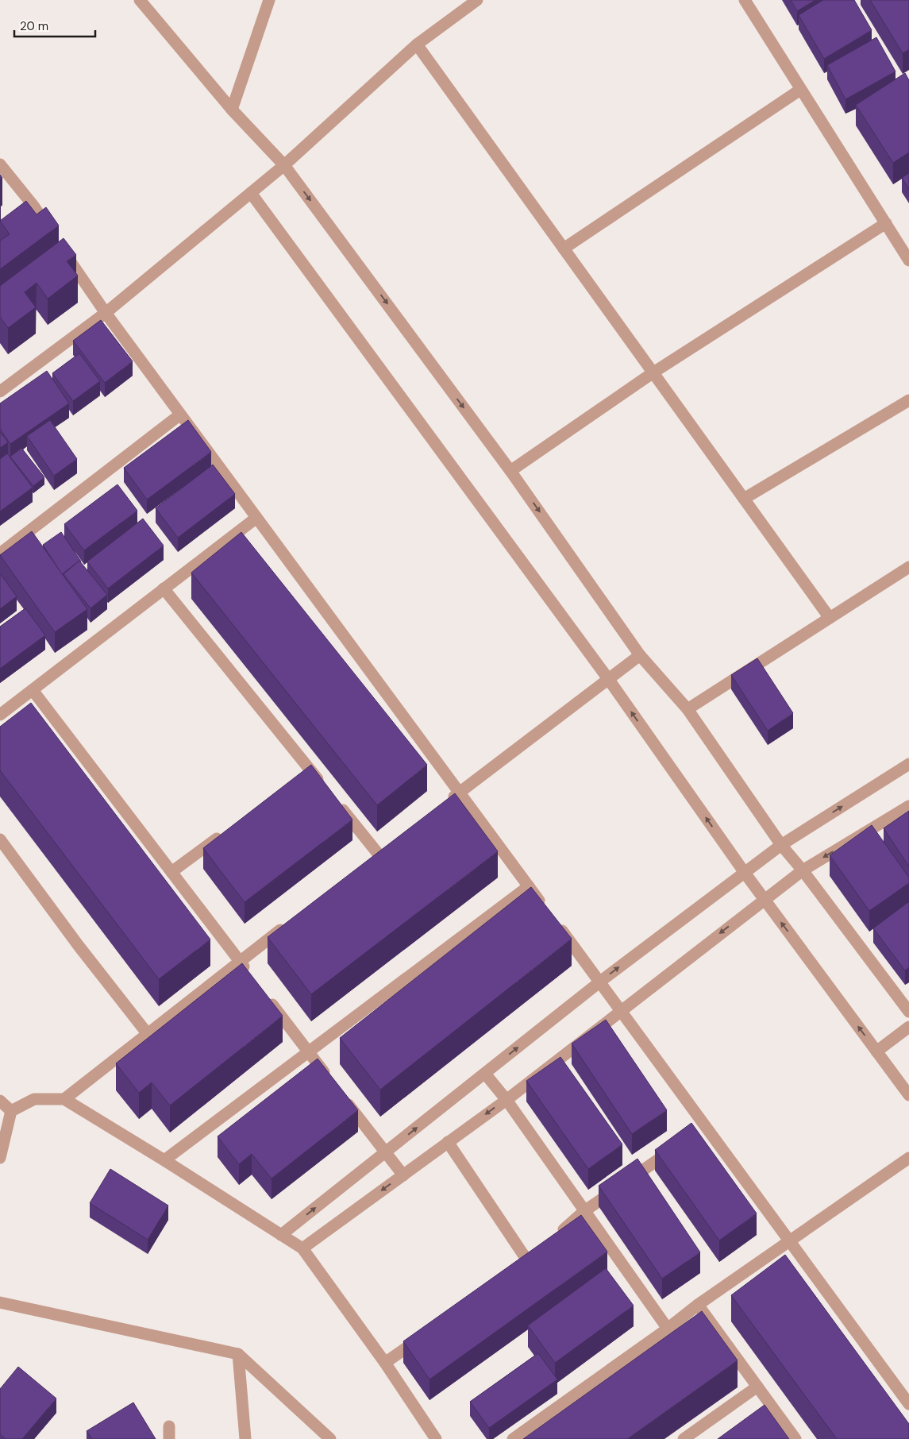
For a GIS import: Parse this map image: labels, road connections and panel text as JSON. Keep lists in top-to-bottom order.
{
  "scale_bar": "20 m"
}
